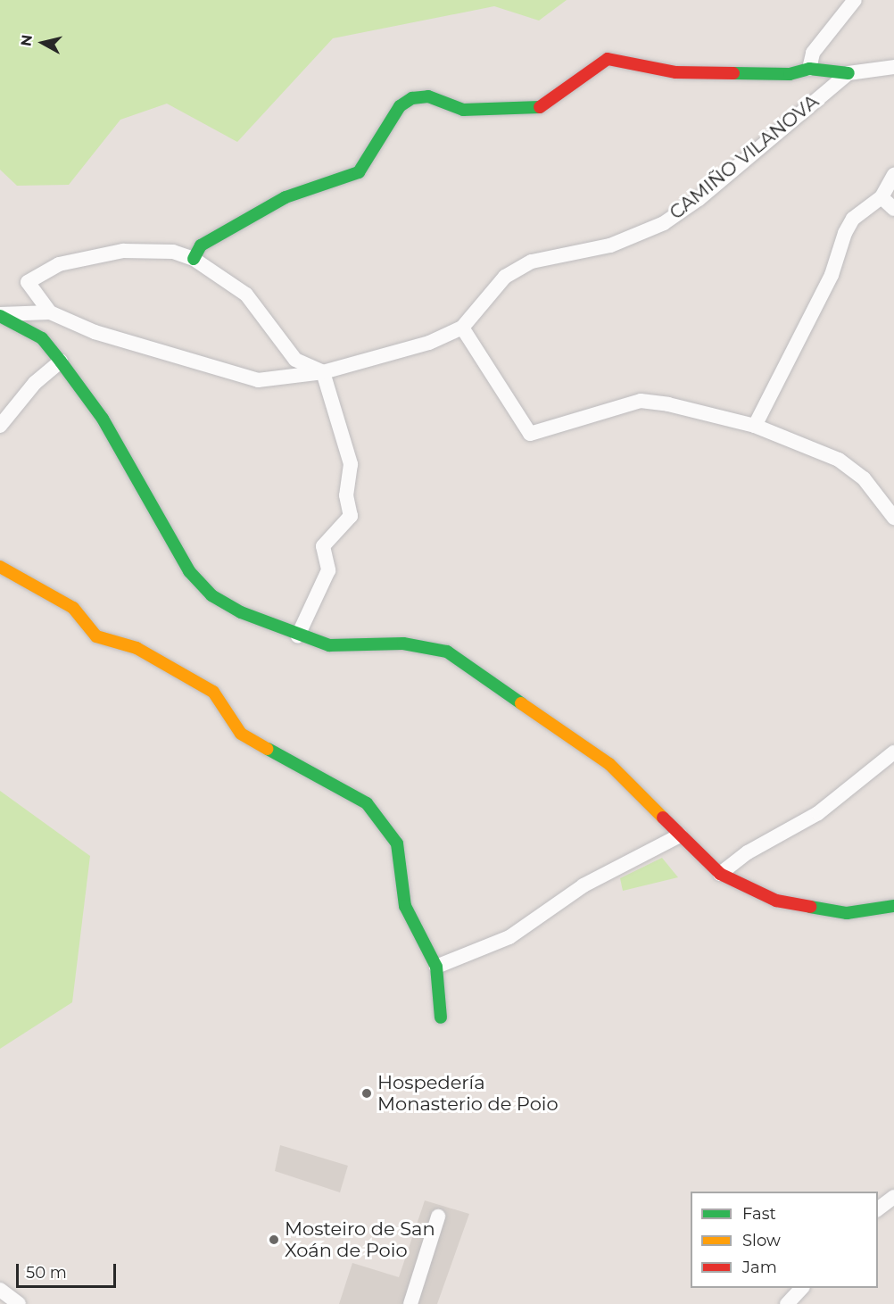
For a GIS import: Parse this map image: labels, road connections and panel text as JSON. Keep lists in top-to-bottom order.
{
  "streets": {
    "street": ["CAMIÑO VILANOVA"]
  },
  "places": ["Hospedería Monasterio de Poio", "Mosteiro de San Xoán de Poio"],
  "legend": ["Fast", "Slow", "Jam"],
  "scale_bar": "50 m",
  "north": "left"
}
